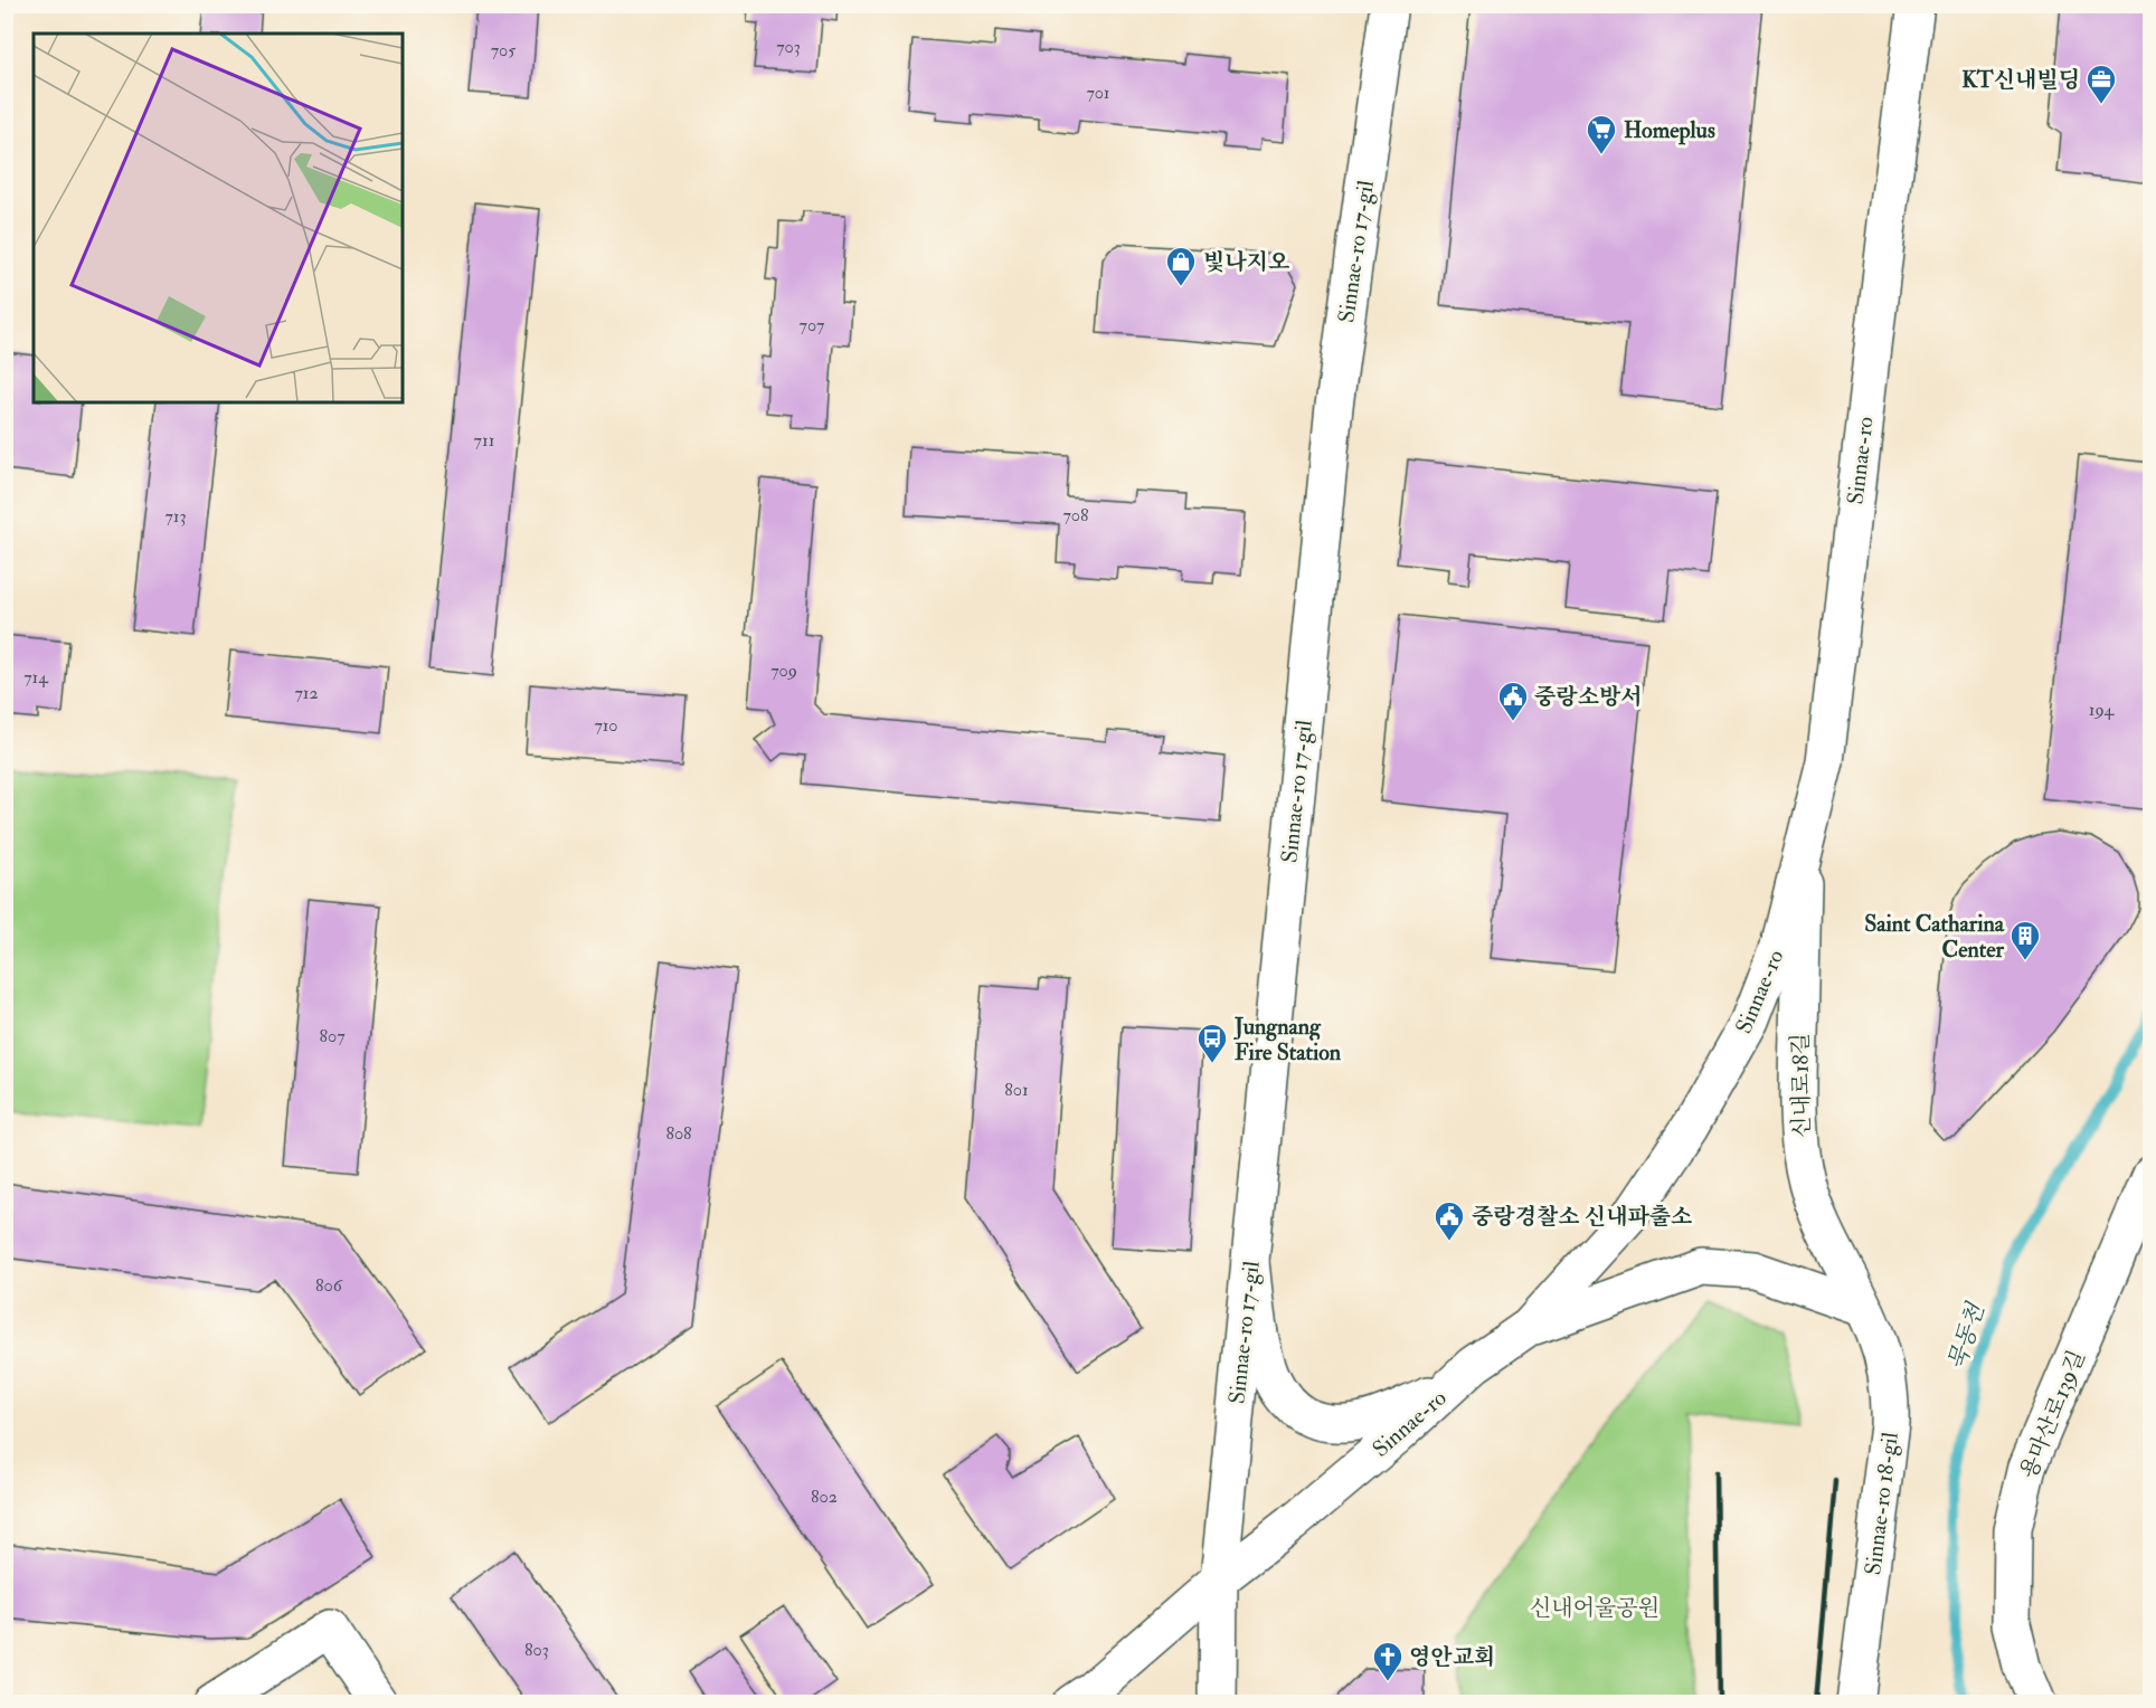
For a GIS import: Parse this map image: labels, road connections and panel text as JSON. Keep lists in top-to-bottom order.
{
  "streets": {
    "main road": [
      "Sinnae-ro 17-gil",
      "Sinnae-ro",
      "신내로18길",
      "용마산로139길",
      "Sinnae-ro 18-gil"
    ]
  },
  "crossings": [
    ["Sinnae-ro 17-gil", "Sinnae-ro"],
    ["Sinnae-ro", "신내로18길"],
    ["신내로18길", "Sinnae-ro 18-gil"]
  ],
  "water": ["묵동천"],
  "parks": ["신내어울공원"],
  "places": {
    "office": ["KT신내빌딩"],
    "supermarket": ["Homeplus"],
    "shop": ["빛나지오"],
    "public building": ["중랑소방서", "중랑경찰소 신내파출소"],
    "building": ["Saint Catharina Center"],
    "bus stop": ["Jungnang Fire Station"],
    "church": ["영안교회"]
  },
  "house_numbers": [
    "703",
    "705",
    "701",
    "707",
    "711",
    "708",
    "713",
    "709",
    "714",
    "712",
    "194",
    "710",
    "807",
    "801",
    "808",
    "806",
    "802",
    "803"
  ]
}
